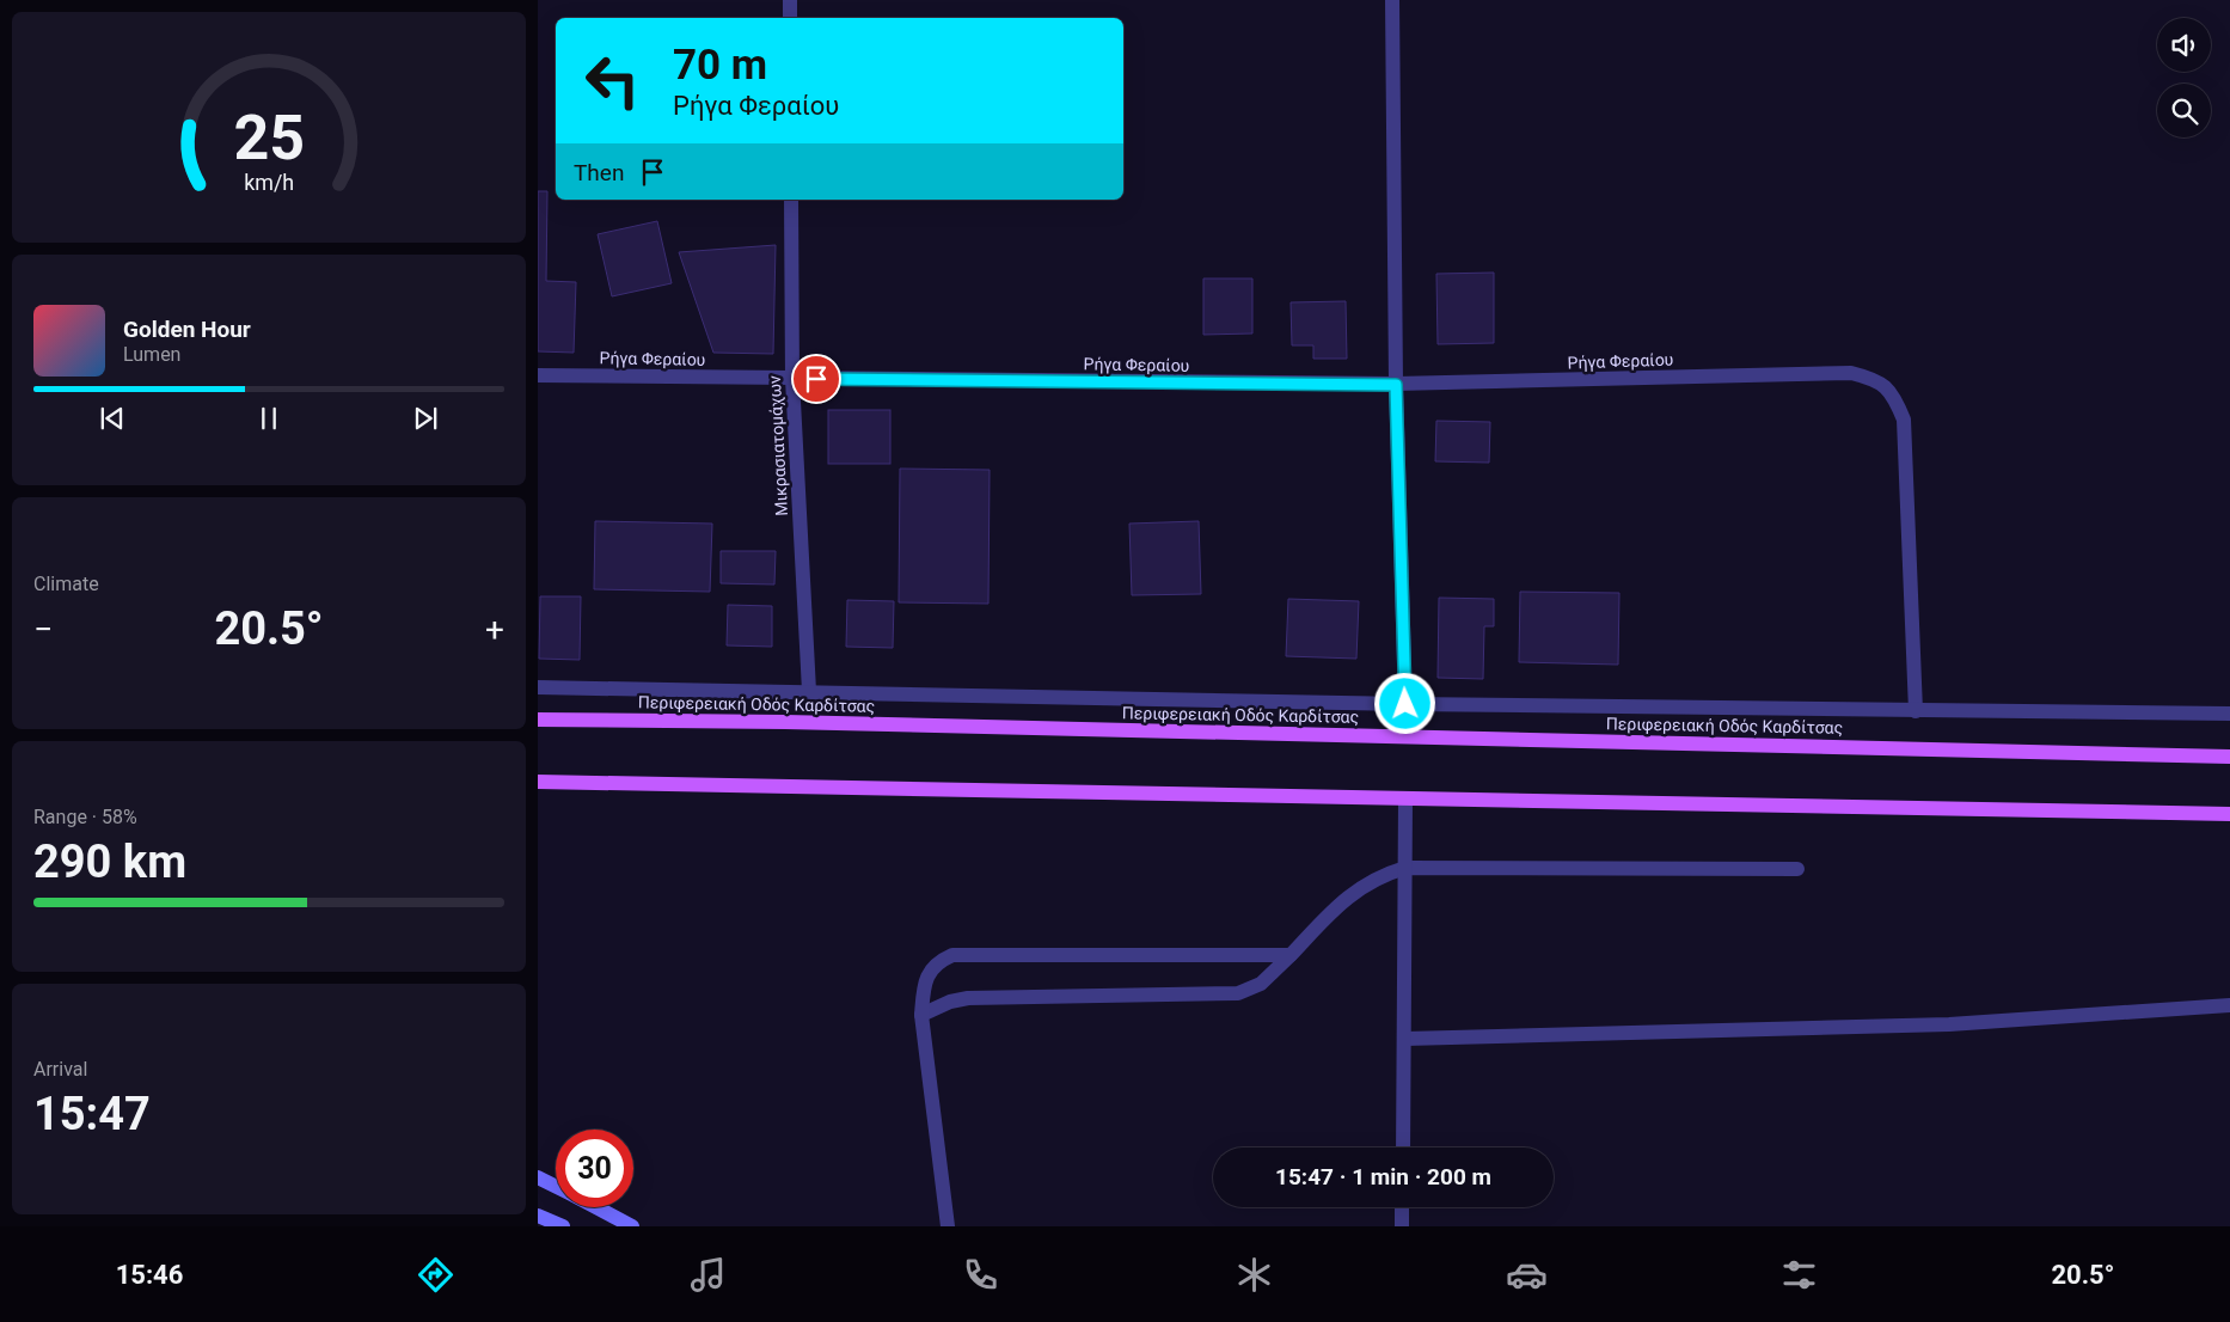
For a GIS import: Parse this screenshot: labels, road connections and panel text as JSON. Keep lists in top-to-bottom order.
{
  "streets": {
    "main road": ["Περιφερειακή Οδός Καρδίτσας"],
    "street": ["Ρήγα Φεραίου", "Μικρασιατομάχων"]
  },
  "crossings": [
    ["Ρήγα Φεραίου", "Μικρασιατομάχων"]
  ],
  "page": {
    "turn": ["70 m", "Ρήγα Φεραίου"],
    "then": "Then",
    "song": ["Golden Hour", "Lumen"],
    "tile": [
      "Climate",
      ["Range · 58%", "290 km"],
      ["Arrival", "15:47"]
    ],
    "heat": ["−", "20.5°", "+"],
    "limit": "30",
    "trip": "15:47 · 1 min · 200 m",
    "tabs": ["15:46", "20.5°"],
    "gauge": ["25", "km/h"]
  }
}
